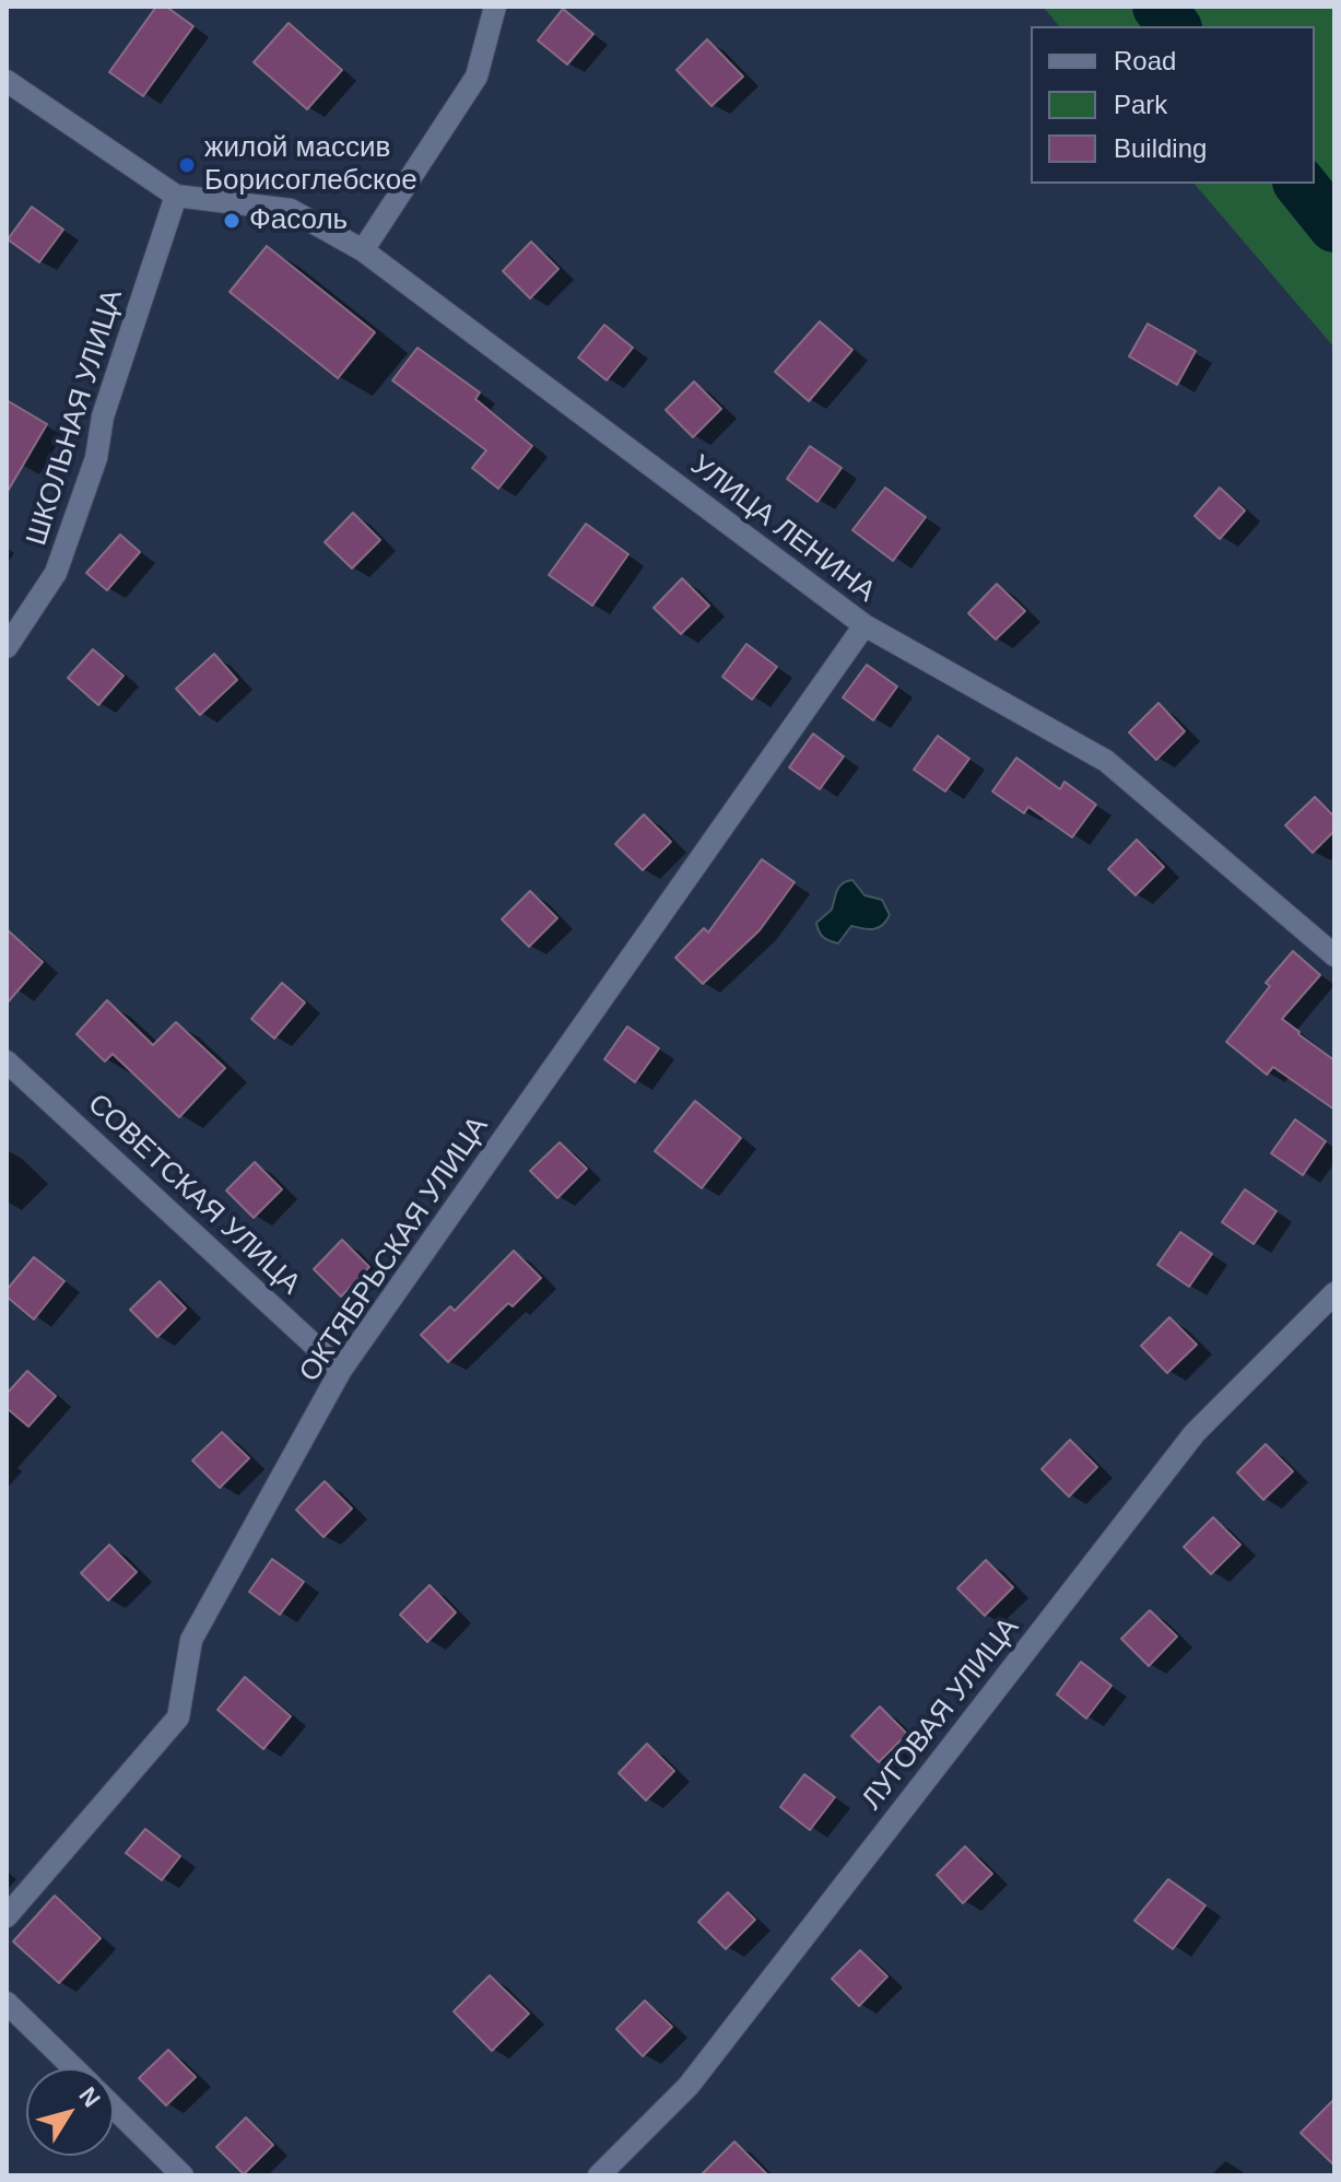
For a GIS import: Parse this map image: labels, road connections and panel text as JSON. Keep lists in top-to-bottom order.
{
  "streets": {
    "street": [
      "ШКОЛЬНАЯ УЛИЦА",
      "УЛИЦА ЛЕНИНА",
      "СОВЕТСКАЯ УЛИЦА",
      "ОКТЯБРЬСКАЯ УЛИЦА",
      "ЛУГОВАЯ УЛИЦА"
    ]
  },
  "crossings": [
    ["ШКОЛЬНАЯ УЛИЦА", "УЛИЦА ЛЕНИНА"],
    ["УЛИЦА ЛЕНИНА", "ОКТЯБРЬСКАЯ УЛИЦА"],
    ["СОВЕТСКАЯ УЛИЦА", "ОКТЯБРЬСКАЯ УЛИЦА"]
  ],
  "places": ["жилой массив Борисоглебское", "Фасоль"],
  "legend": ["Road", "Park", "Building"],
  "north": "top right"
}
